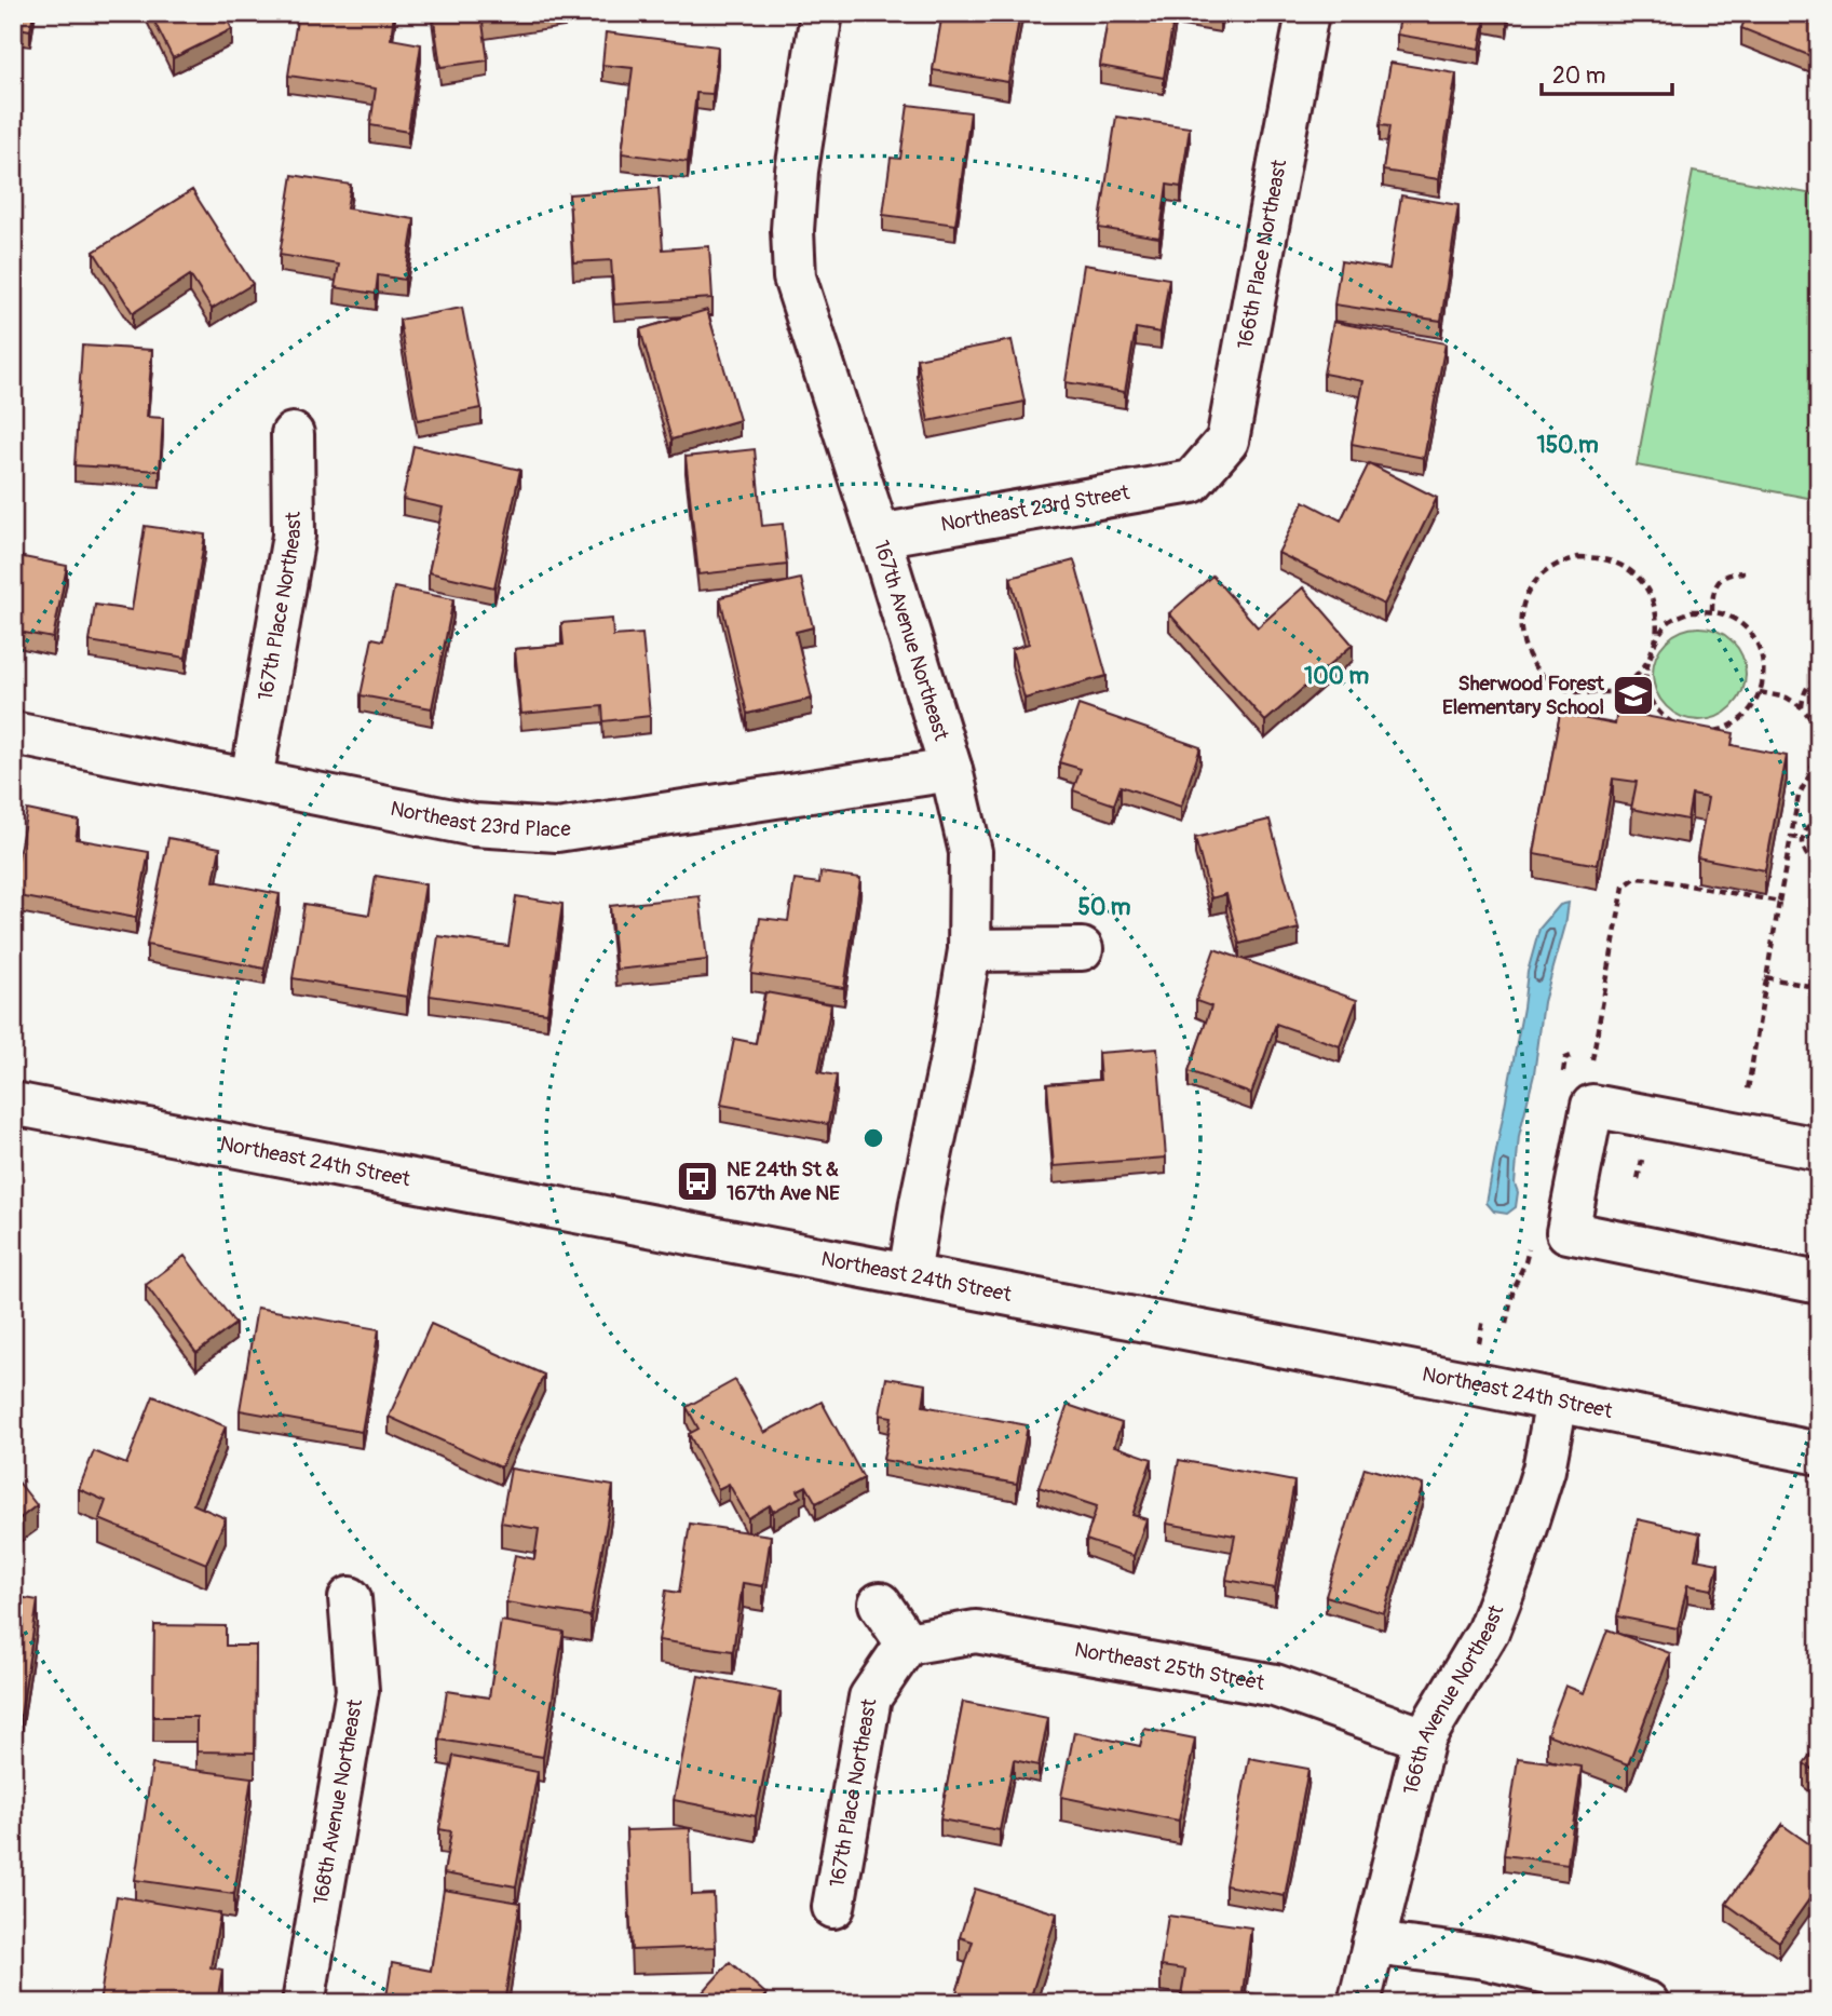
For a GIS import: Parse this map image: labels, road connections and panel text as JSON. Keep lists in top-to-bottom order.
{
  "streets": {
    "street": [
      "166th Place Northeast",
      "Northeast 23rd Street",
      "167th Place Northeast",
      "167th Avenue Northeast",
      "Northeast 23rd Place",
      "Northeast 24th Street",
      "Northeast 25th Street",
      "166th Avenue Northeast",
      "168th Avenue Northeast"
    ]
  },
  "crossings": [
    ["166th Place Northeast", "Northeast 23rd Street"],
    ["Northeast 23rd Street", "167th Avenue Northeast"],
    ["167th Place Northeast", "Northeast 23rd Place"],
    ["167th Place Northeast", "Northeast 25th Street"],
    ["167th Avenue Northeast", "Northeast 23rd Place"],
    ["167th Avenue Northeast", "Northeast 24th Street"],
    ["Northeast 24th Street", "166th Avenue Northeast"],
    ["Northeast 25th Street", "166th Avenue Northeast"]
  ],
  "places": {
    "school or university": ["Sherwood Forest Elementary School"],
    "bus stop": ["NE 24th St & 167th Ave NE"]
  },
  "scale_bar": "20 m",
  "rings": ["150 m", "100 m", "50 m"]
}
